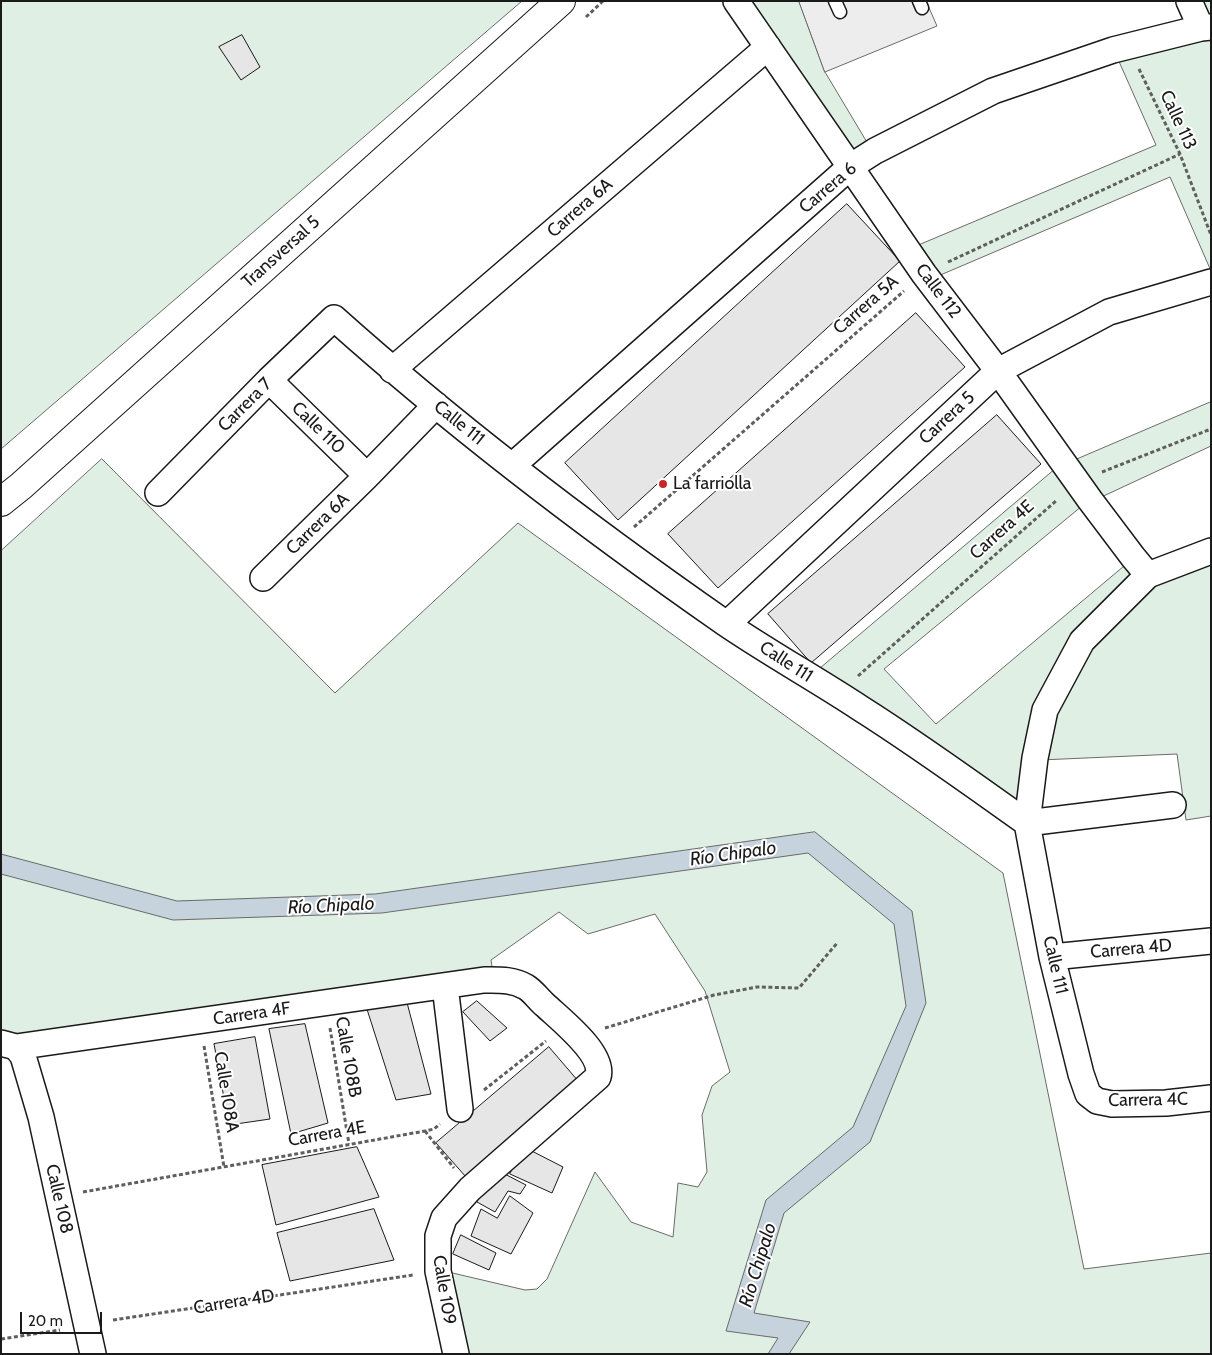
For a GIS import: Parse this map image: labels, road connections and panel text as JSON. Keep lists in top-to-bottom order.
{
  "streets": {
    "main road": ["Transversal 5"],
    "street": [
      "Carrera 6",
      "Carrera 6A",
      "Calle 112",
      "Carrera 7",
      "Carrera 5",
      "Calle 111",
      "Calle 110",
      "Carrera 4D",
      "Carrera 4F",
      "Carrera 4C",
      "Calle 108",
      "Calle 109"
    ],
    "path": [
      "Calle 113",
      "Carrera 5A",
      "Carrera 4E",
      "Calle 108B",
      "Calle 108A"
    ]
  },
  "crossings": [
    ["Calle 113", "Carrera 6"],
    ["Calle 113", "Carrera 5A"],
    ["Carrera 6", "Calle 112"],
    ["Carrera 6", "Calle 111"],
    ["Carrera 6A", "Calle 112"],
    ["Carrera 6A", "Calle 111"],
    ["Carrera 6A", "Calle 110"],
    ["Calle 112", "Carrera 5A"],
    ["Calle 112", "Carrera 5"],
    ["Calle 112", "Carrera 4E"],
    ["Carrera 5A", "Calle 111"],
    ["Carrera 7", "Calle 111"],
    ["Carrera 7", "Calle 110"],
    ["Carrera 5", "Calle 111"],
    ["Calle 111", "Carrera 4E"],
    ["Calle 111", "Carrera 4D"],
    ["Calle 111", "Carrera 4C"],
    ["Carrera 4E", "Calle 108B"],
    ["Carrera 4E", "Calle 108A"],
    ["Carrera 4E", "Calle 108"],
    ["Carrera 4E", "Calle 109"],
    ["Carrera 4D", "Calle 108"],
    ["Carrera 4D", "Calle 109"],
    ["Carrera 4F", "Calle 108B"],
    ["Carrera 4F", "Calle 108A"],
    ["Carrera 4F", "Calle 108"],
    ["Carrera 4F", "Calle 109"]
  ],
  "water": ["Río Chipalo"],
  "places": ["La farriolla"],
  "scale_bar": "20 m"
}
